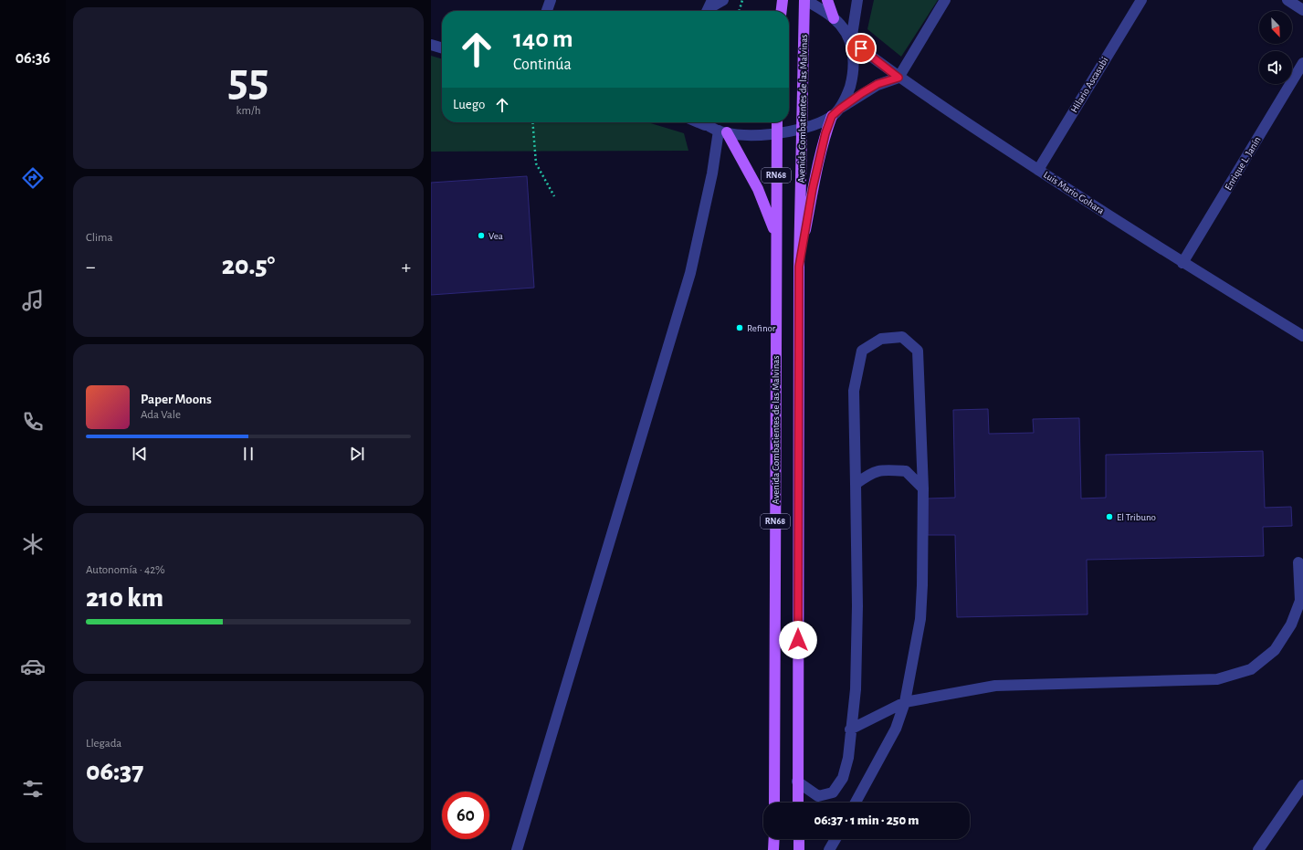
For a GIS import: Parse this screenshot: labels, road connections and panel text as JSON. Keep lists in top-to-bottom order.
{
  "streets": {
    "main road": ["Avenida Combatientes de las Malvinas", "RN68"],
    "street": ["Hilario Ascasubi", "Enrique L. Janín", "Luis Mario Gohara"]
  },
  "crossings": [
    ["Hilario Ascasubi", "Luis Mario Gohara"],
    ["Enrique L. Janín", "Luis Mario Gohara"]
  ],
  "places": ["Vea", "Refinor", "El Tribuno"],
  "north": "bottom right",
  "page": {
    "tabs": "06:36",
    "tile": [
      ["55", "km/h"],
      "Clima",
      ["Autonomía · 42%", "210 km"],
      ["Llegada", "06:37"]
    ],
    "turn": ["140 m", "Continúa"],
    "then": "Luego",
    "heat": ["−", "20.5°", "+"],
    "song": ["Paper Moons", "Ada Vale"],
    "limit": "60",
    "trip": "06:37 · 1 min · 250 m"
  }
}
